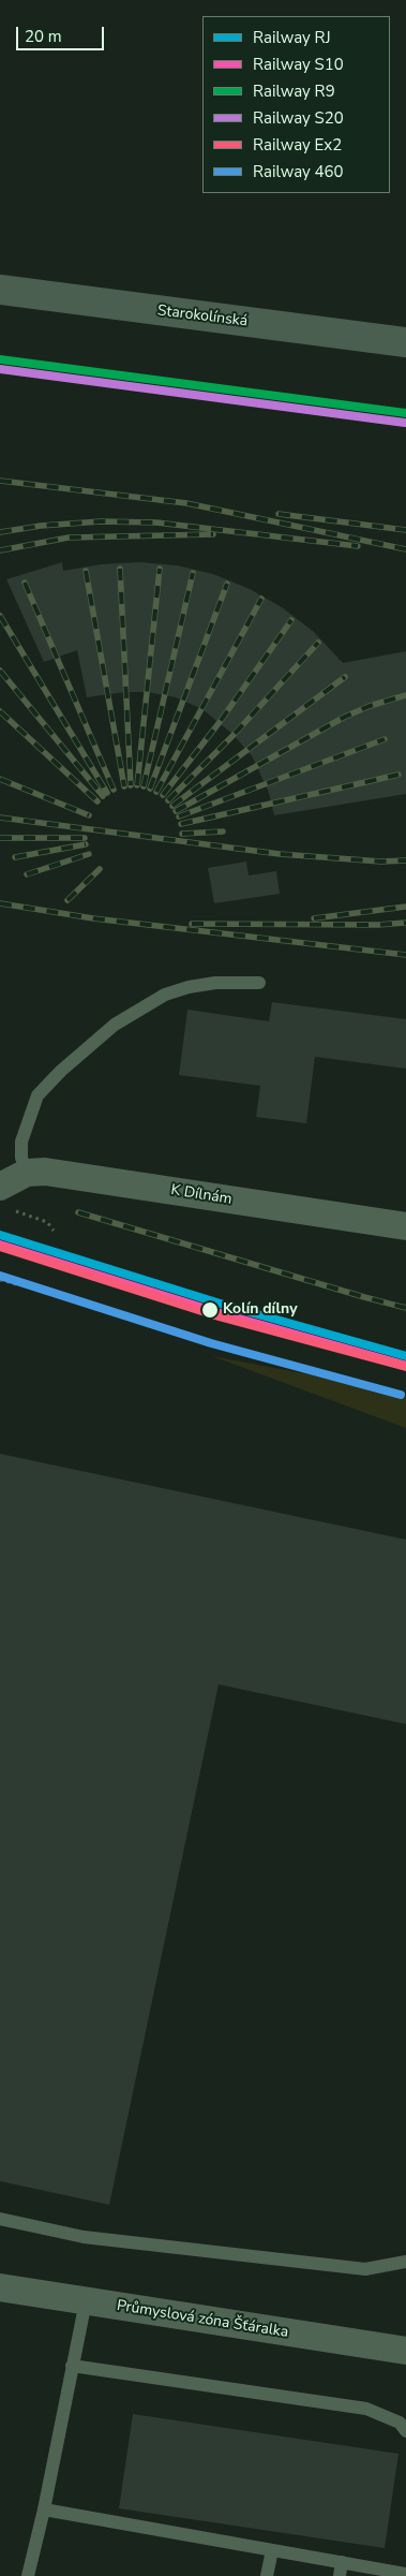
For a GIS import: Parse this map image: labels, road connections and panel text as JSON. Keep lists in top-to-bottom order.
{
  "streets": {
    "street": ["Starokolínská", "K Dílnám", "Průmyslová zóna Šťáralka"]
  },
  "places": ["Kolín dílny"],
  "lines": [
    "rail line R9",
    "rail line S20",
    "rail line RJ",
    "rail line S10",
    "rail line Ex2",
    "rail line 460"
  ],
  "legend": [
    "Railway RJ",
    "Railway S10",
    "Railway R9",
    "Railway S20",
    "Railway Ex2",
    "Railway 460"
  ],
  "scale_bar": "20 m"
}
